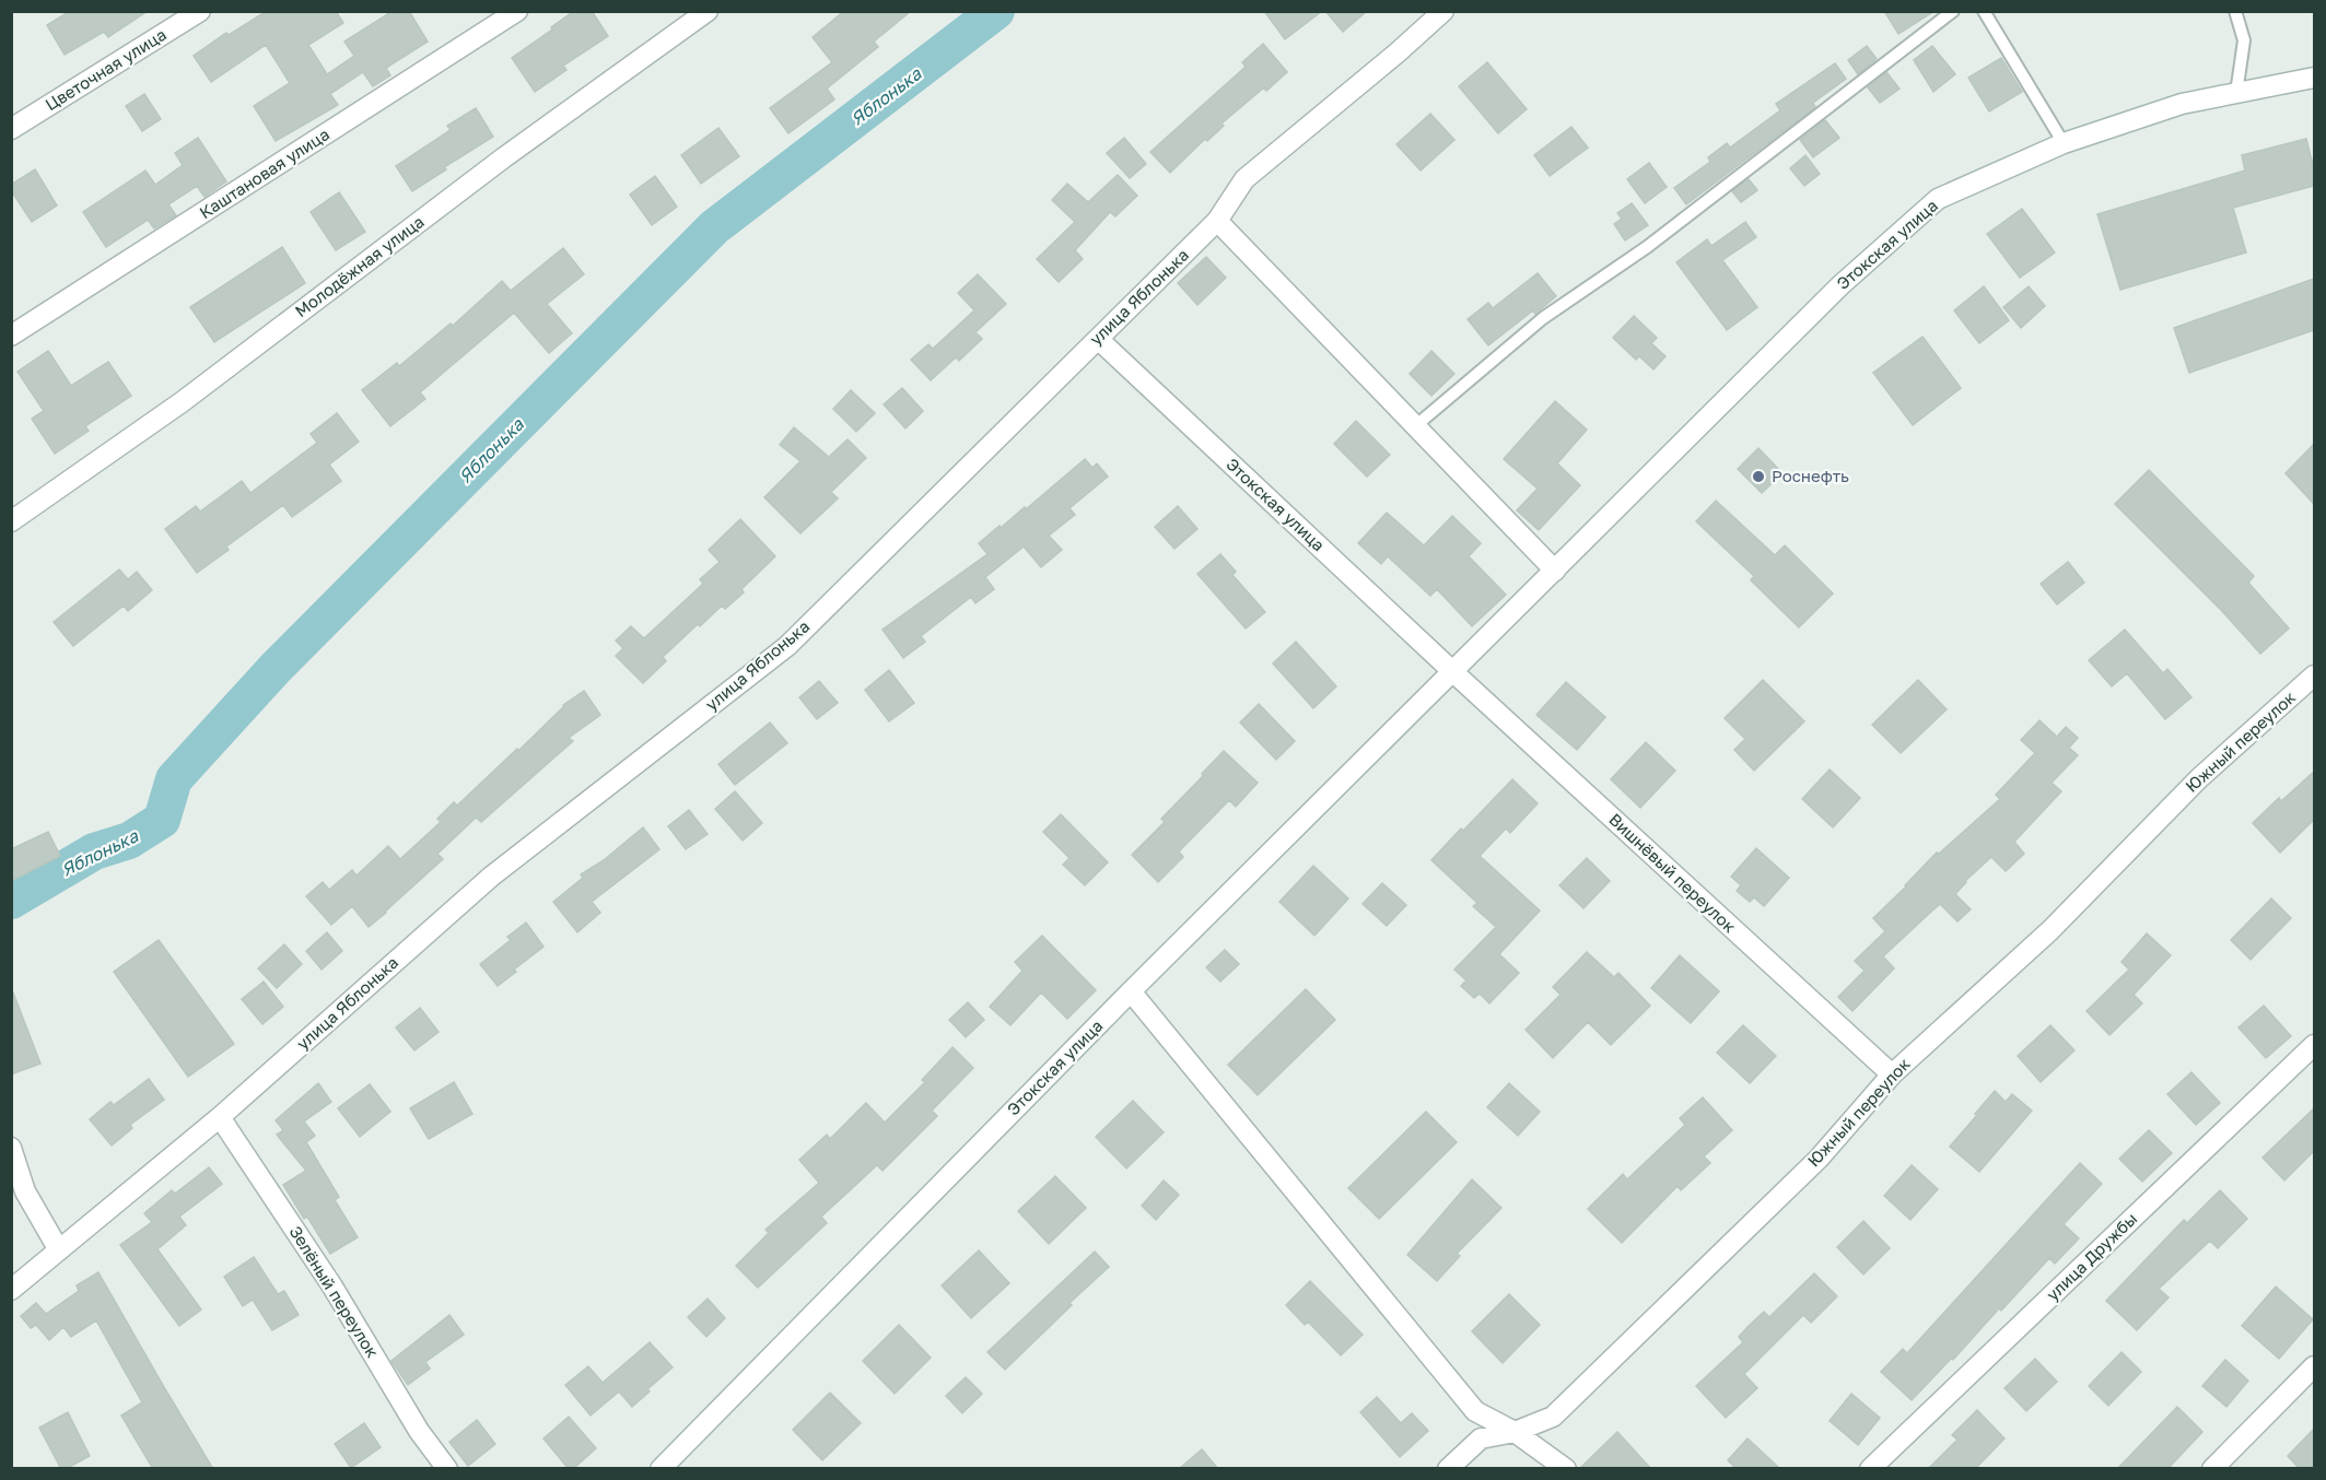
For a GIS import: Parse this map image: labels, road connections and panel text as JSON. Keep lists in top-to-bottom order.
{
  "streets": {
    "street": [
      "Цветочная улица",
      "Каштановая улица",
      "Этокская улица",
      "Молодёжная улица",
      "улица Яблонька",
      "Южный переулок",
      "Вишнёвый переулок",
      "улица Дружбы",
      "Зелёный переулок"
    ]
  },
  "crossings": [
    ["Этокская улица", "улица Яблонька"],
    ["Этокская улица", "Вишнёвый переулок"],
    ["улица Яблонька", "Зелёный переулок"],
    ["Южный переулок", "Вишнёвый переулок"]
  ],
  "water": ["Яблонька"],
  "places": ["Роснефть"]
}
